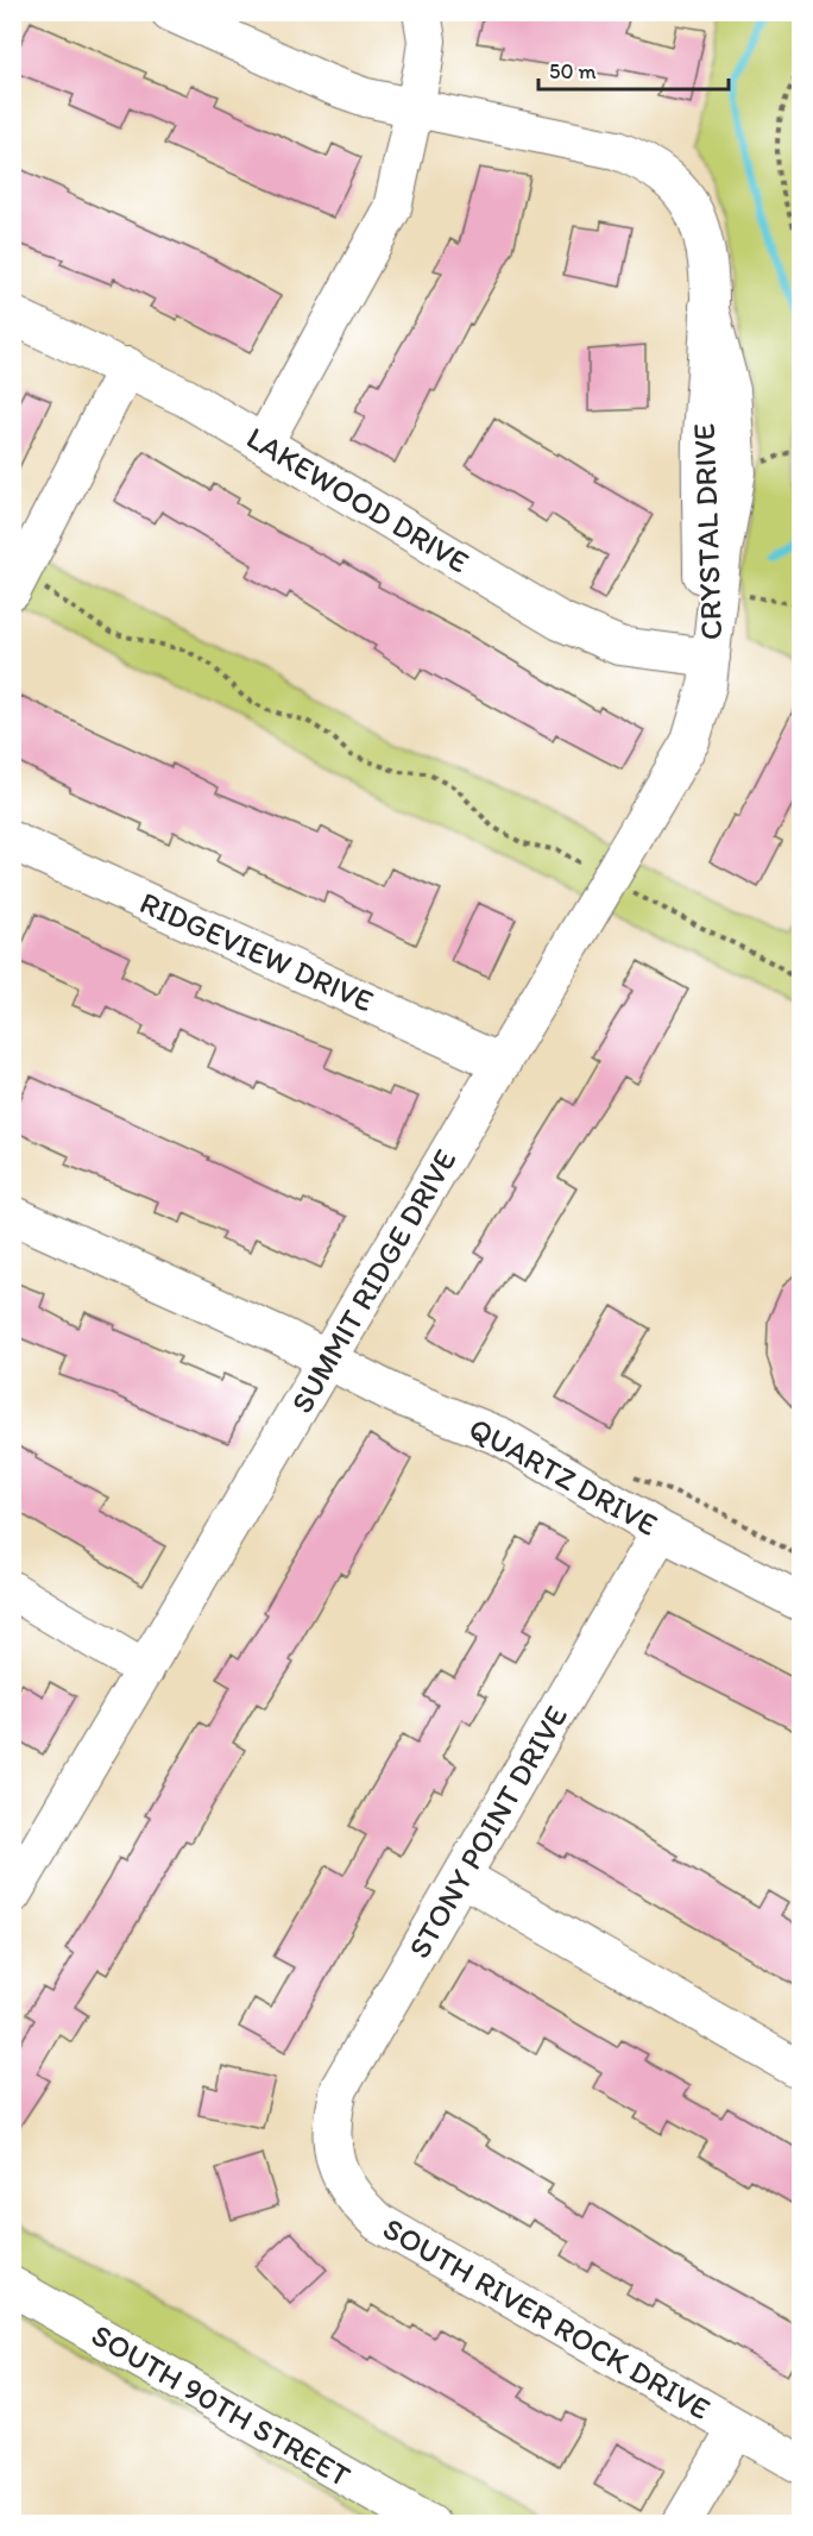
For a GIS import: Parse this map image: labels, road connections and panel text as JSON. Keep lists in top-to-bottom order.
{
  "streets": {
    "street": [
      "LAKEWOOD DRIVE",
      "CRYSTAL DRIVE",
      "RIDGEVIEW DRIVE",
      "SUMMIT RIDGE DRIVE",
      "QUARTZ DRIVE",
      "STONY POINT DRIVE",
      "SOUTH RIVER ROCK DRIVE",
      "SOUTH 90TH STREET"
    ]
  },
  "crossings": [
    ["LAKEWOOD DRIVE", "CRYSTAL DRIVE"],
    ["LAKEWOOD DRIVE", "SUMMIT RIDGE DRIVE"],
    ["CRYSTAL DRIVE", "SUMMIT RIDGE DRIVE"],
    ["RIDGEVIEW DRIVE", "SUMMIT RIDGE DRIVE"],
    ["SUMMIT RIDGE DRIVE", "QUARTZ DRIVE"],
    ["QUARTZ DRIVE", "STONY POINT DRIVE"],
    ["STONY POINT DRIVE", "SOUTH RIVER ROCK DRIVE"]
  ],
  "scale_bar": "50 m"
}
